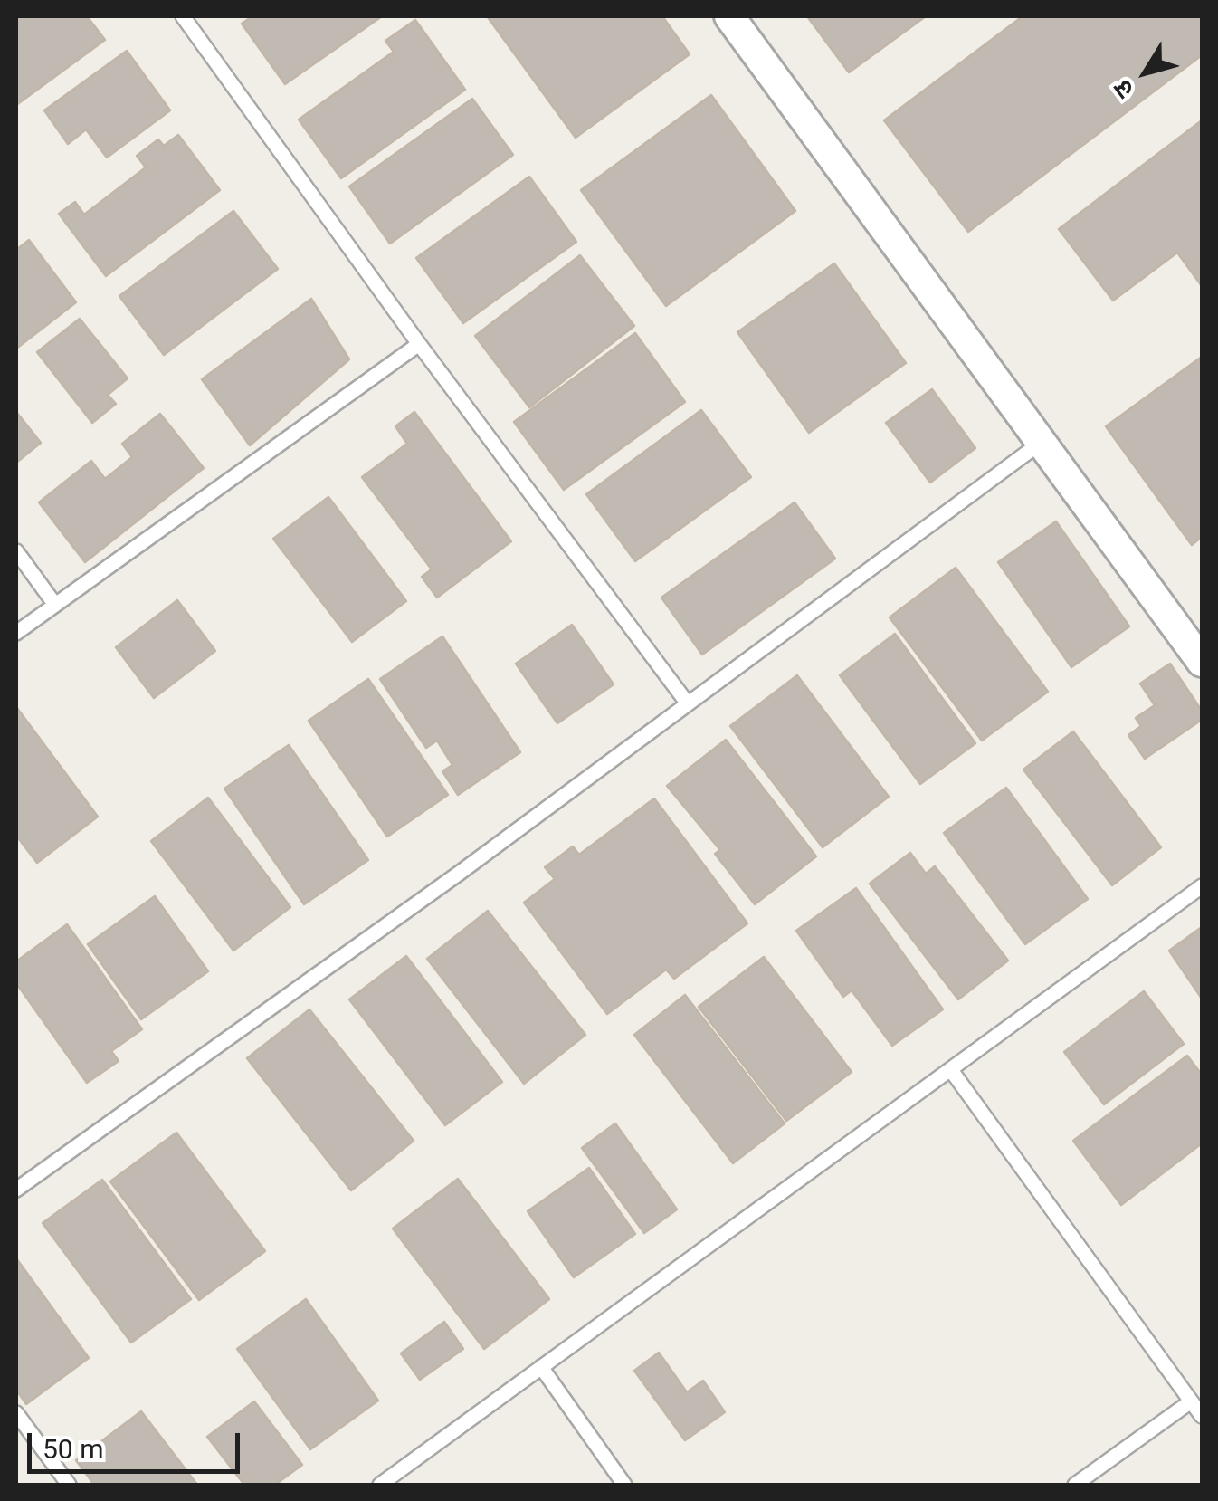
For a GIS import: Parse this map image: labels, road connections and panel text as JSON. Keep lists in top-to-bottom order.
{
  "scale_bar": "50 m",
  "north": "bottom left"
}
